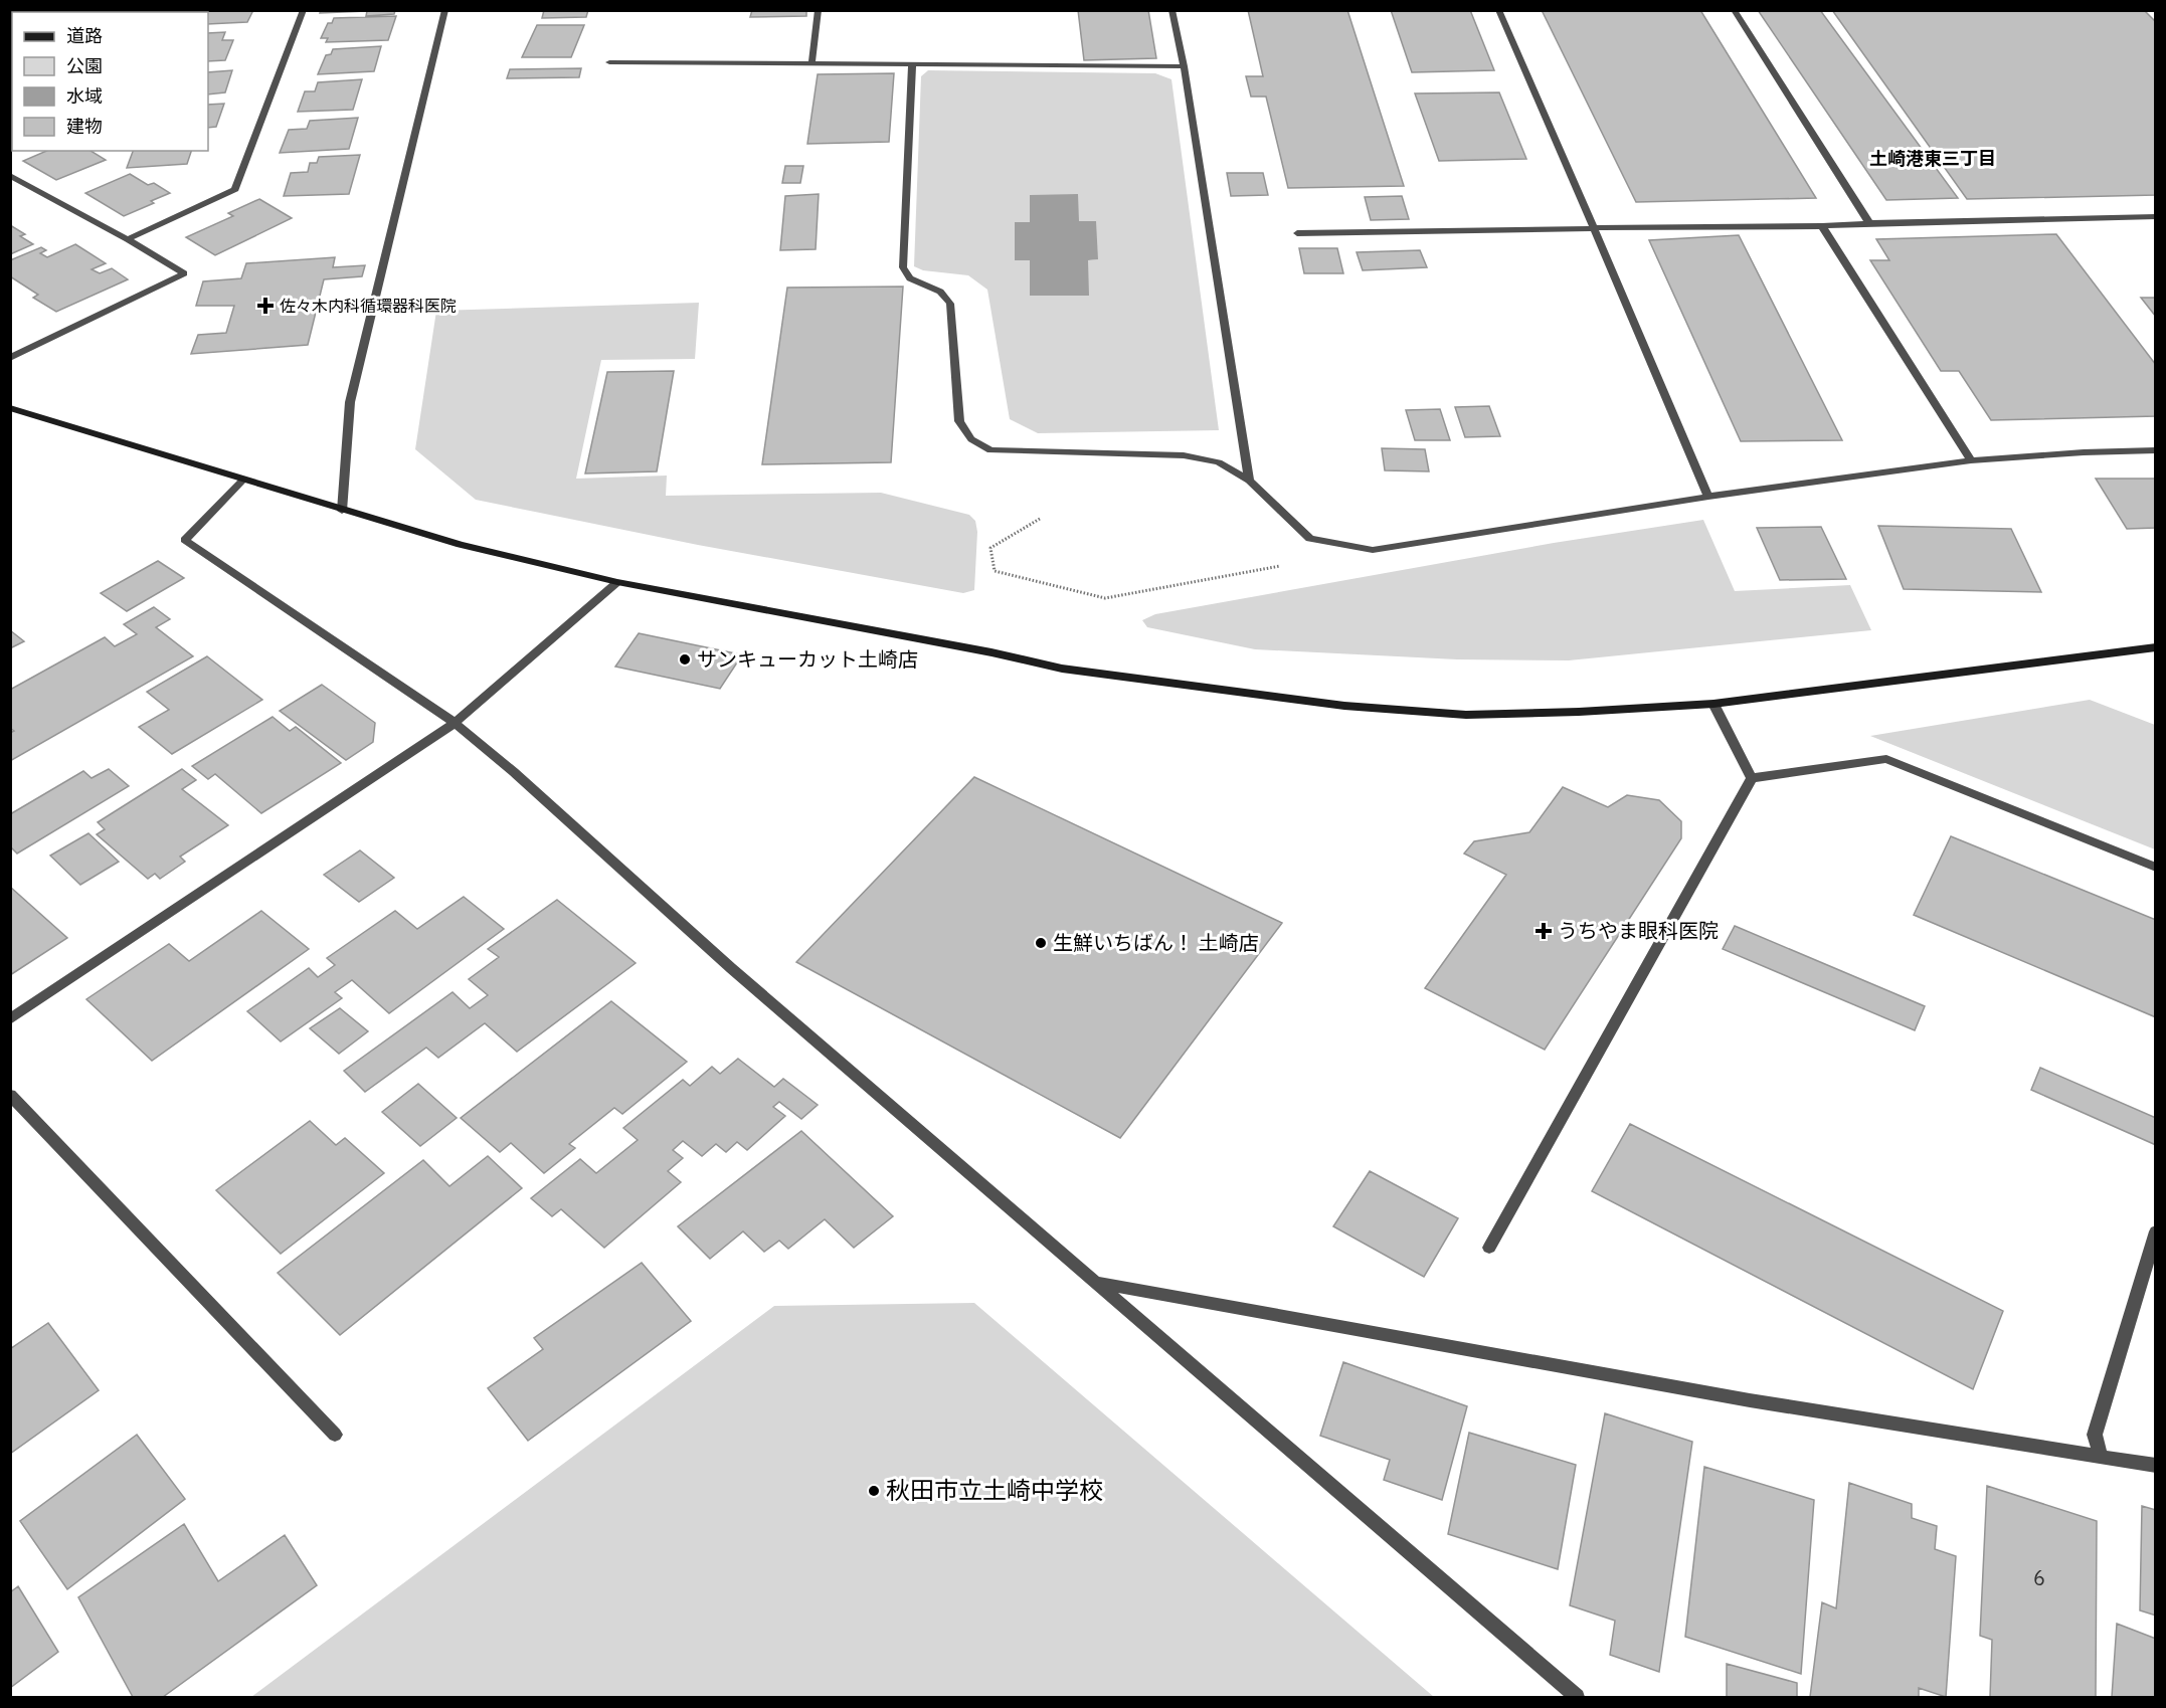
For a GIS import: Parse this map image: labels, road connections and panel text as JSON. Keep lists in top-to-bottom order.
{
  "districts": ["土崎港東三丁目"],
  "places": {
    "health": ["佐々木内科循環器科医院", "うちやま眼科医院"],
    "other": ["サンキューカット土崎店", "生鮮いちばん！ 土崎店", "秋田市立土崎中学校"]
  },
  "house_numbers": ["6"],
  "legend": [
    "道路",
    "公園",
    "水域",
    "建物"
  ]
}
